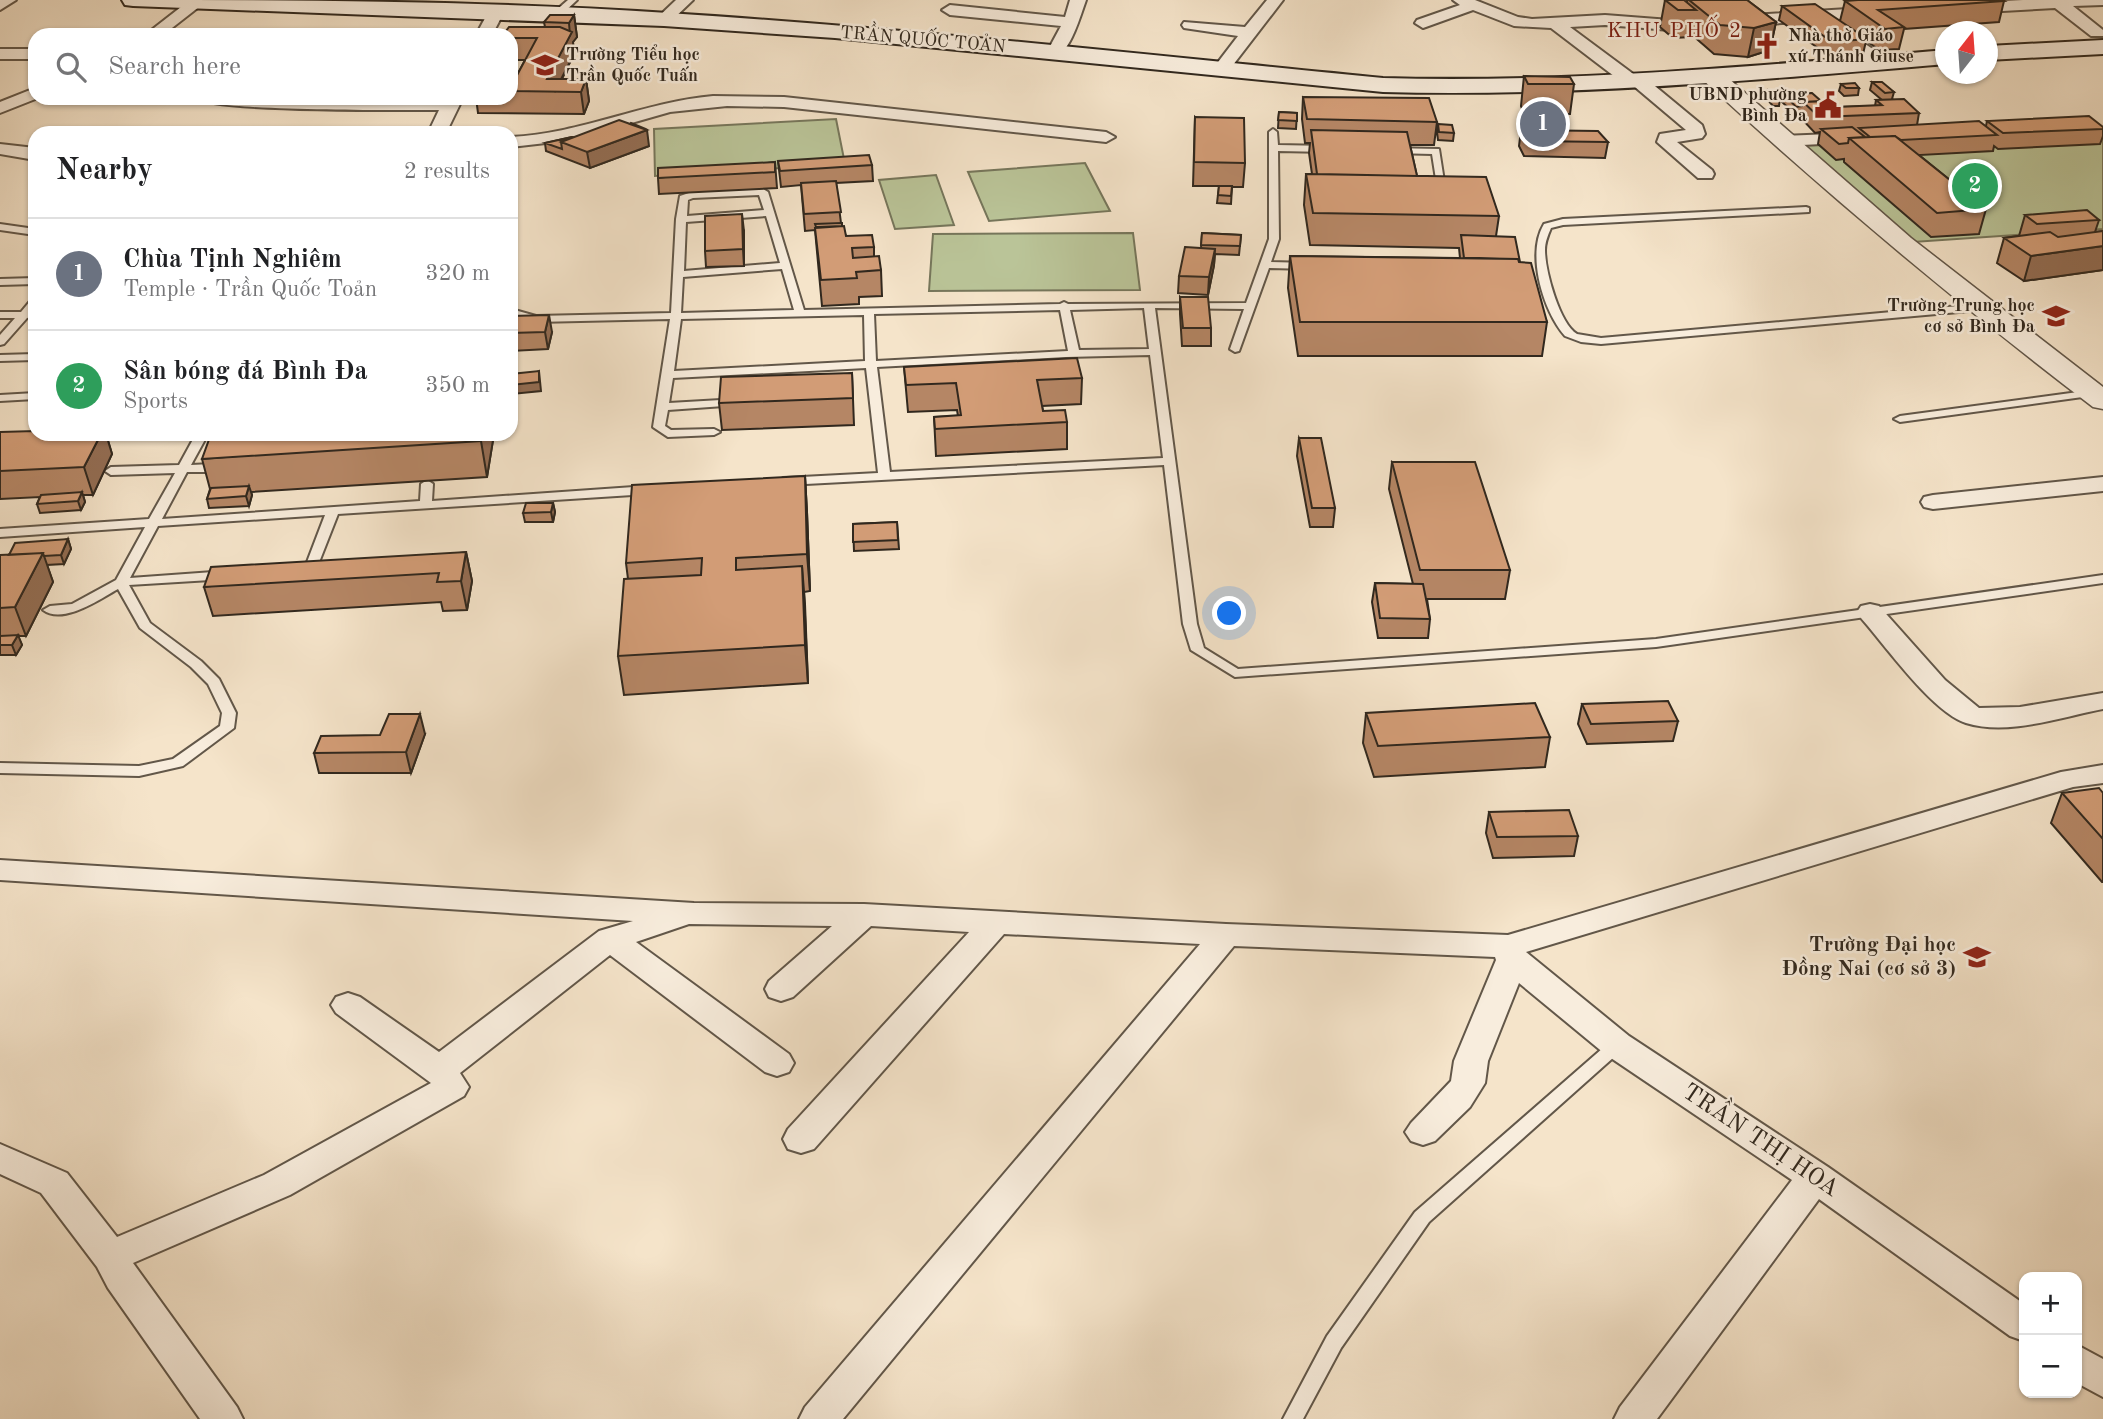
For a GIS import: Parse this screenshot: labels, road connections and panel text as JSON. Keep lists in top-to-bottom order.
{
  "streets": {
    "main road": ["TRẦN QUỐC TOẢN"],
    "street": ["TRẦN THỊ HOA"]
  },
  "districts": ["KHU PHỐ 2"],
  "places": {
    "church": ["Nhà thờ Giáo xứ Thánh Giuse"],
    "school or university": ["Trường Tiểu học Trần Quốc Tuấn", "Trường Trung học cơ sở Bình Đa", "Trường Đại học Đồng Nai (cơ sở 3)"],
    "public building": ["UBND phường Bình Đa"]
  },
  "north": "top",
  "page": {
    "search": "Search here",
    "pins": ["1", "2"],
    "heading": ["Nearby", "2 results"],
    "list": [
      {
        "mark": "1",
        "name": "Chùa Tịnh Nghiêm",
        "note": "Temple · Trần Quốc Toản",
        "value": "320 m"
      },
      {
        "mark": "2",
        "name": "Sân bóng đá Bình Đa",
        "note": "Sports",
        "value": "350 m"
      }
    ],
    "map_buttons": ["+", "−"]
  }
}
